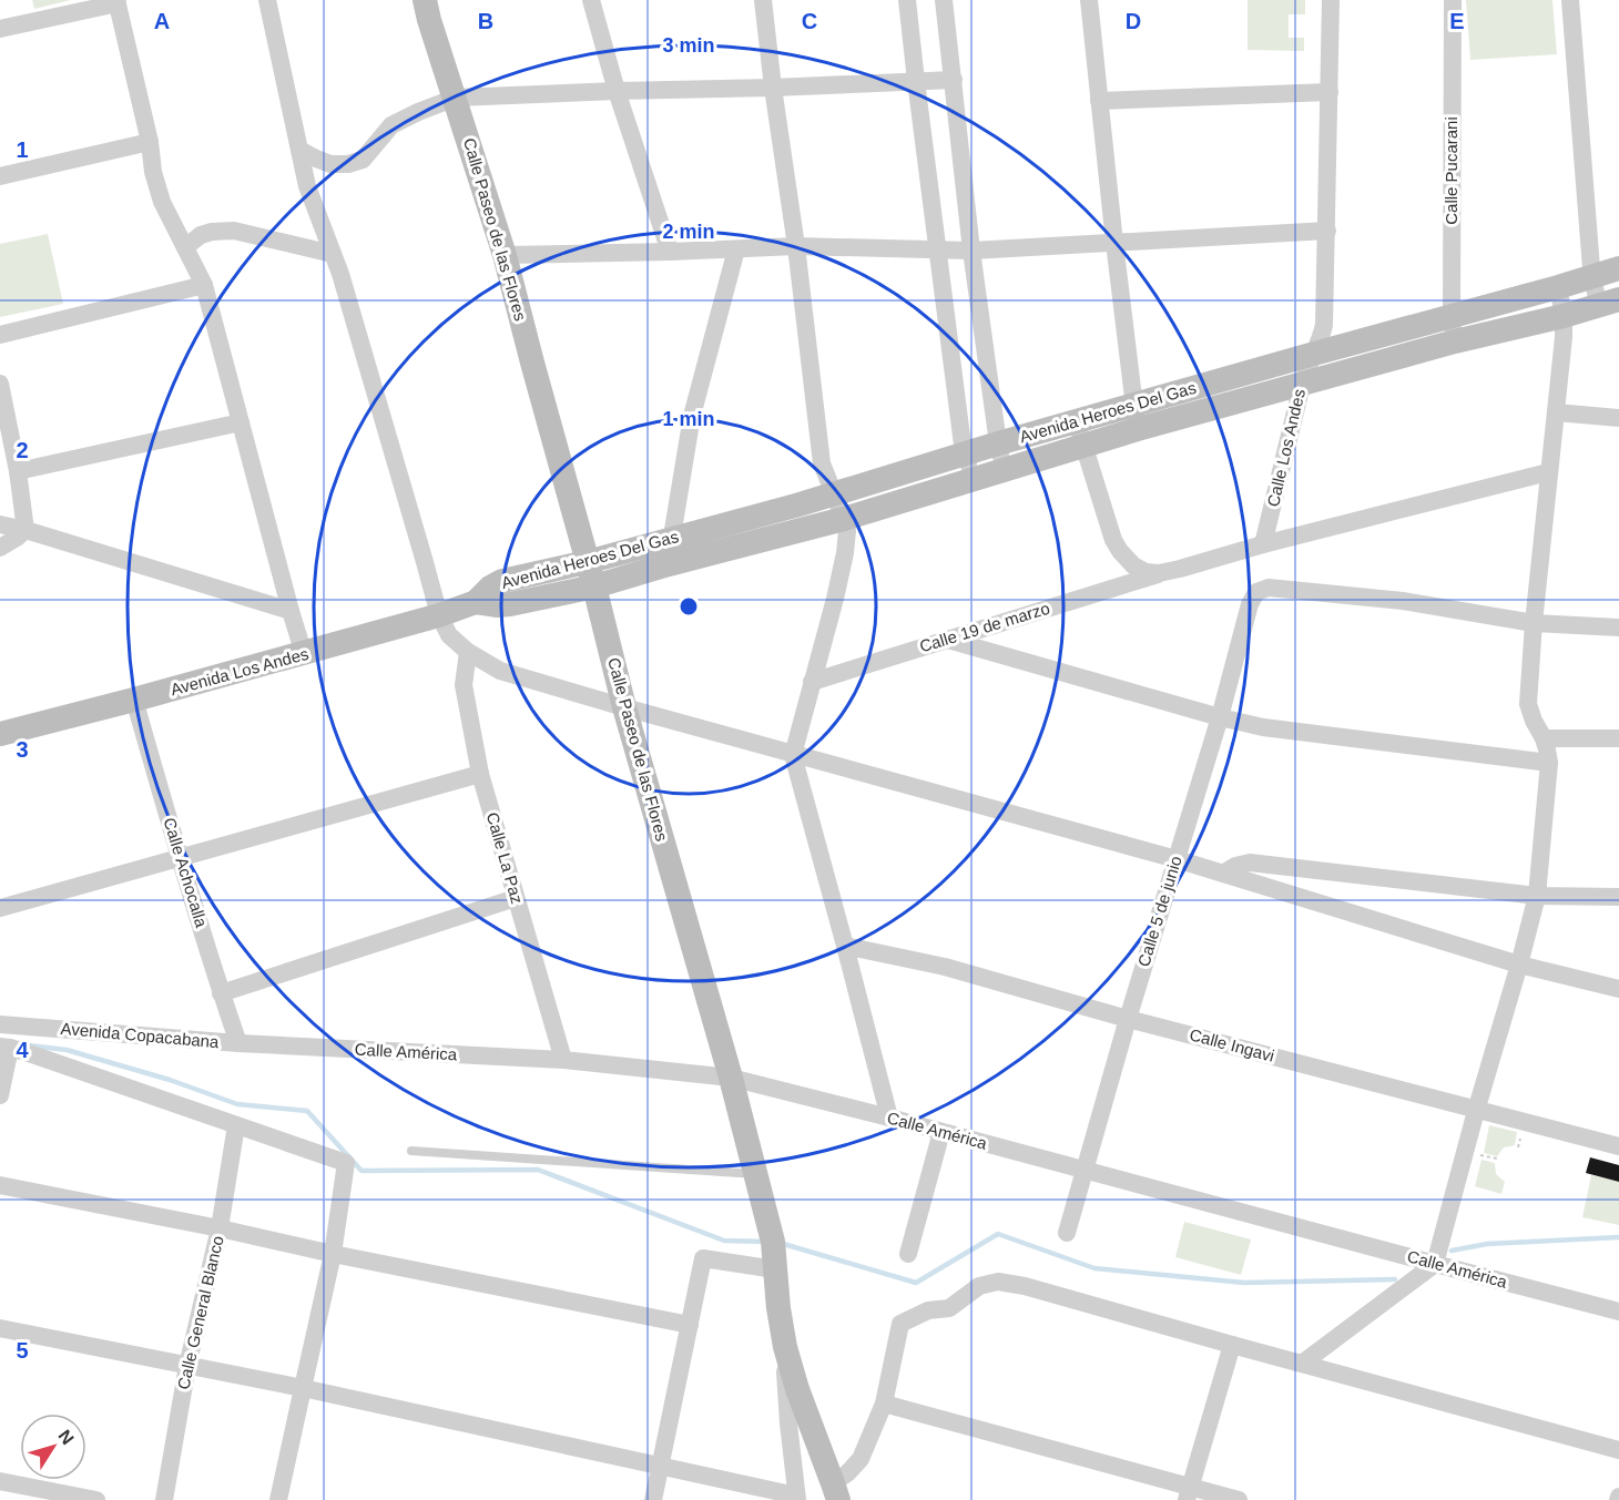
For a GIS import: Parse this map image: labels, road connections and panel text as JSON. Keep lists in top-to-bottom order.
{
  "streets": {
    "street": [
      "Calle Pucarani",
      "Calle Paseo de las Flores",
      "Avenida Heroes Del Gas",
      "Calle Los Andes",
      "Calle 19 de marzo",
      "Avenida Los Andes",
      "Calle La Paz",
      "Calle Achocalla",
      "Calle 5 de junio",
      "Avenida Copacabana",
      "Calle Ingavi",
      "Calle América",
      "Calle General Blanco"
    ]
  },
  "crossings": [
    ["Calle Pucarani", "Avenida Heroes Del Gas"],
    ["Calle Paseo de las Flores", "Avenida Heroes Del Gas"],
    ["Calle Paseo de las Flores", "Calle América"],
    ["Avenida Heroes Del Gas", "Calle Los Andes"],
    ["Avenida Heroes Del Gas", "Avenida Los Andes"],
    ["Calle Los Andes", "Calle 19 de marzo"],
    ["Avenida Los Andes", "Calle Achocalla"],
    ["Calle La Paz", "Calle América"],
    ["Calle Achocalla", "Avenida Copacabana"],
    ["Calle Achocalla", "Calle América"],
    ["Calle 5 de junio", "Calle Ingavi"],
    ["Calle 5 de junio", "Calle América"],
    ["Avenida Copacabana", "Calle América"]
  ],
  "north": "top right",
  "grid": {
    "columns": [
      "A",
      "B",
      "C",
      "D",
      "E"
    ],
    "rows": [
      "1",
      "2",
      "3",
      "4",
      "5"
    ]
  },
  "rings": ["3 min", "2 min", "1 min"]
}
